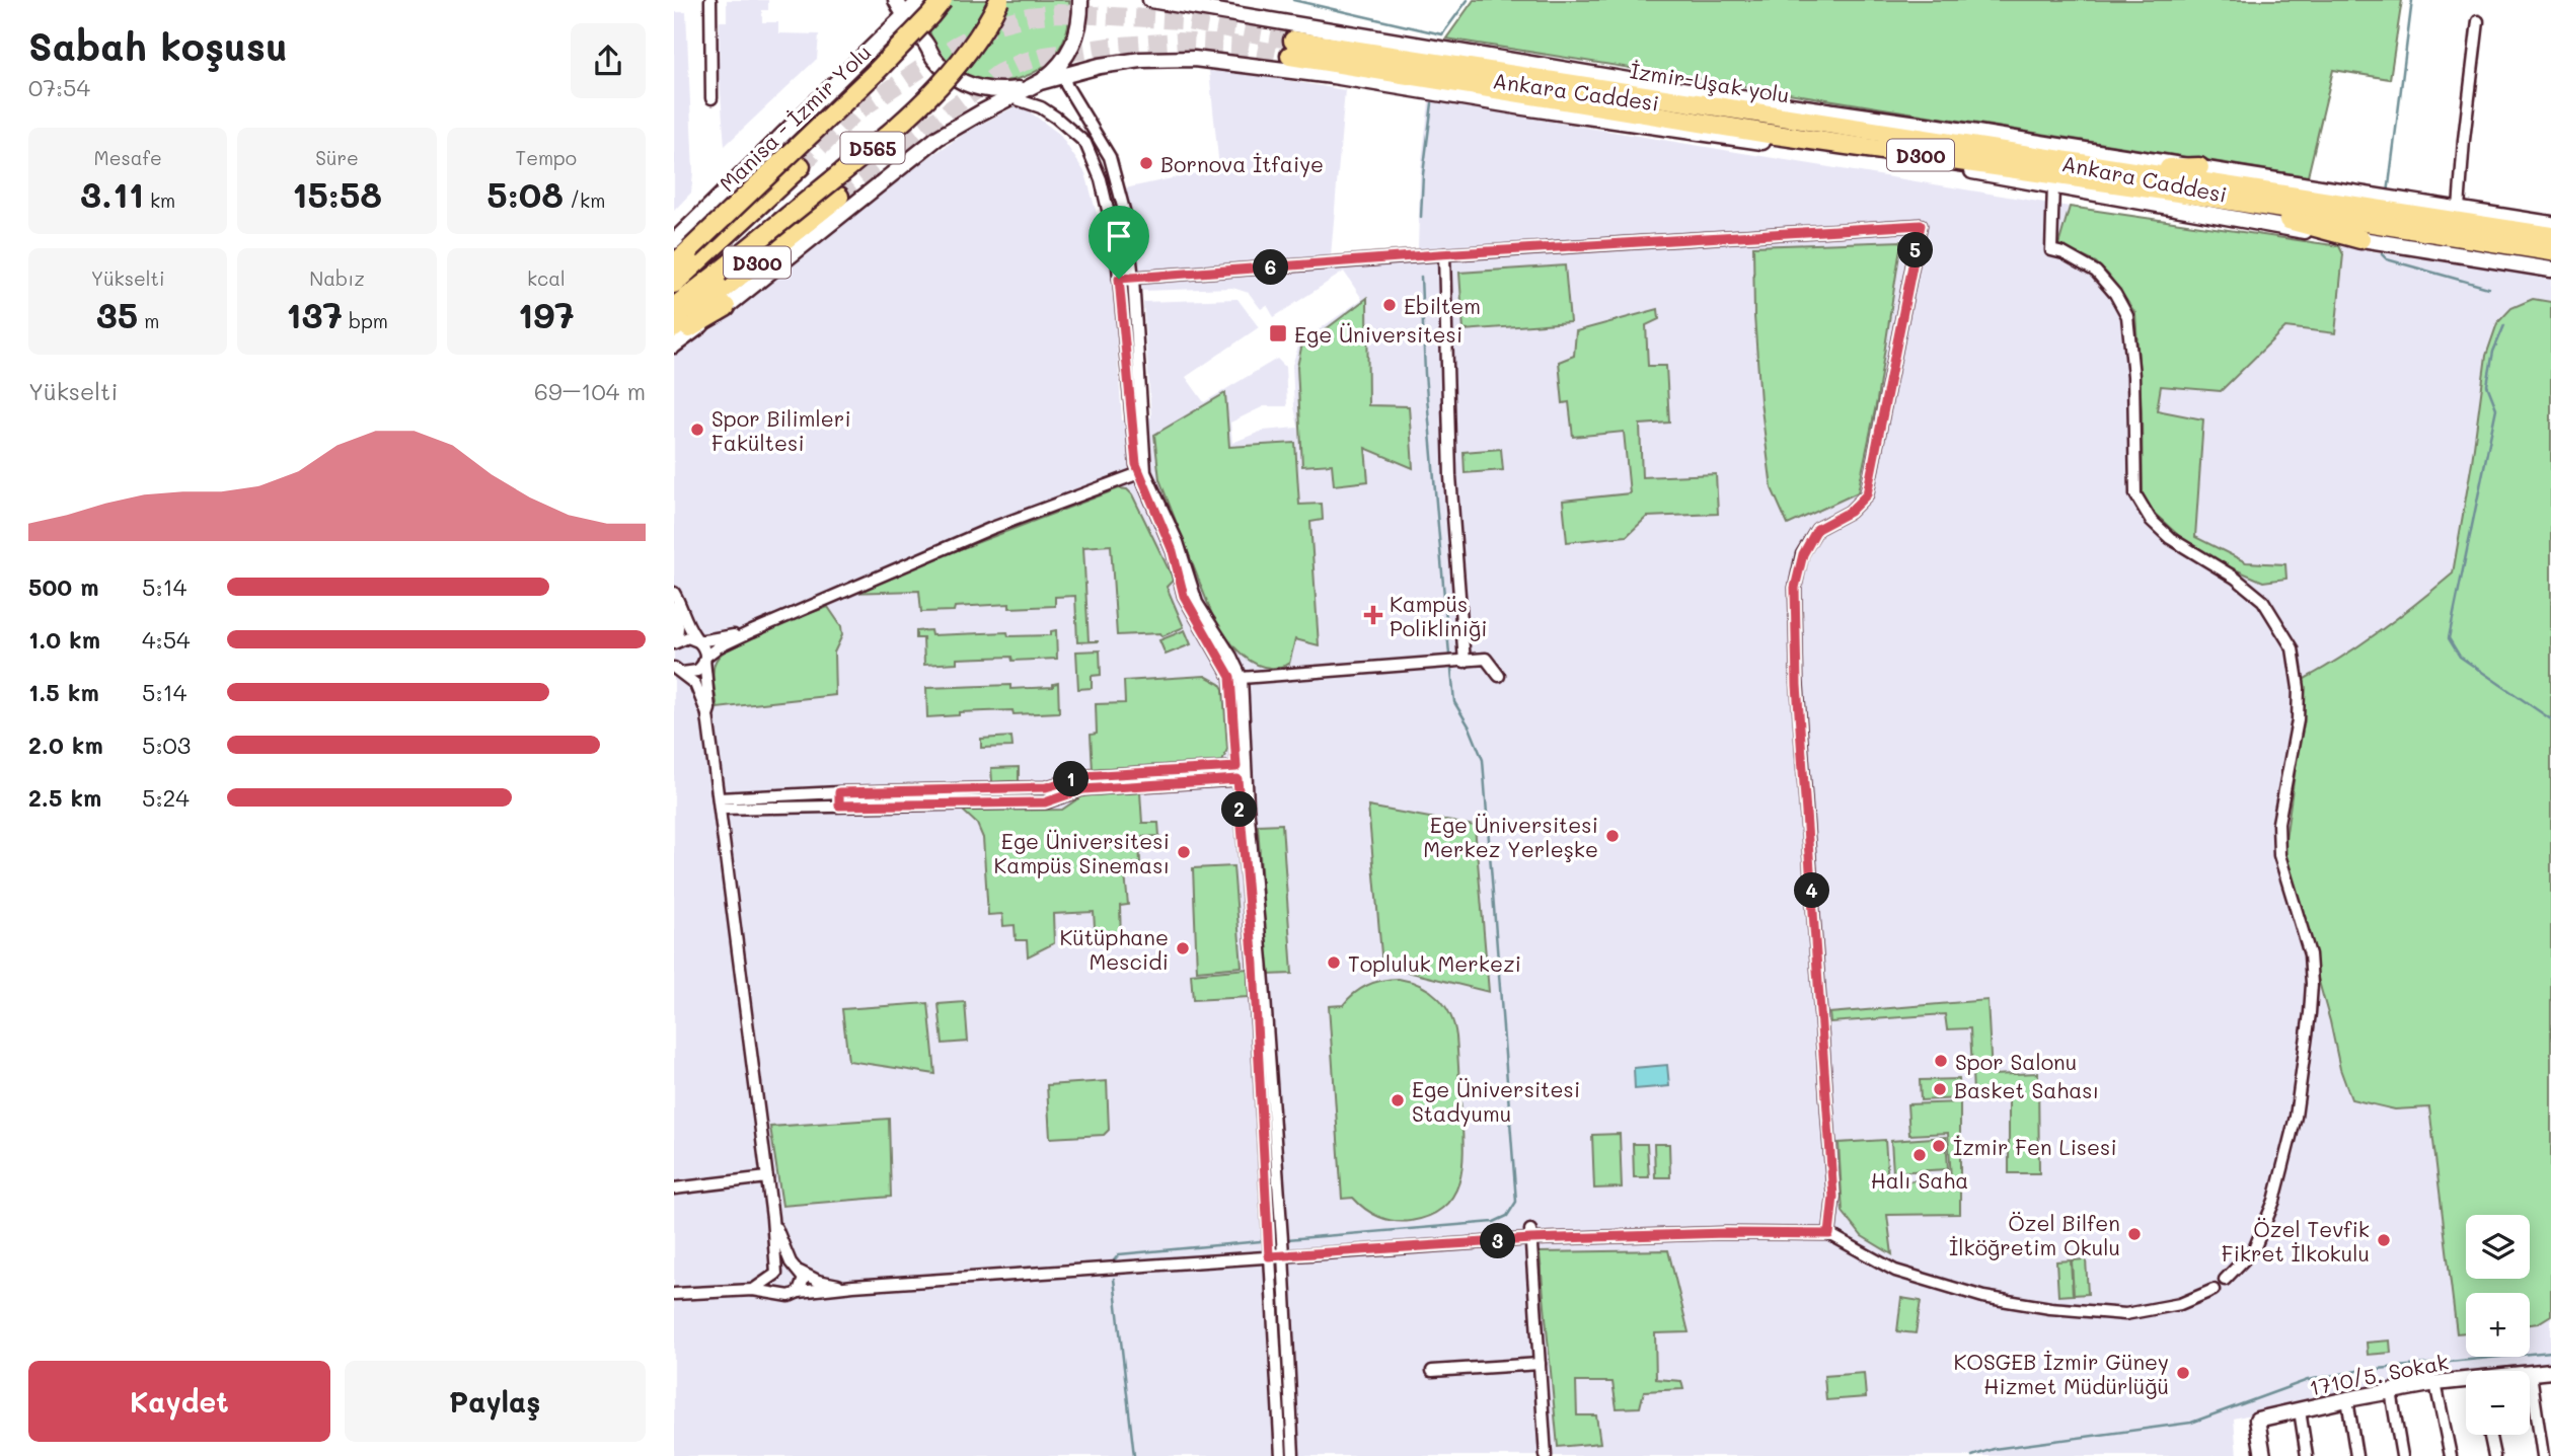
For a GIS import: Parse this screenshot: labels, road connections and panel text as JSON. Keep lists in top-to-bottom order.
{
  "streets": {
    "highway": [
      "İzmir-Uşak yolu",
      "Ankara Caddesi",
      "Manisa - İzmir Yolu",
      "D565",
      "D300"
    ],
    "main road": ["1710/5. Sokak"]
  },
  "crossings": [
    ["İzmir-Uşak yolu", "Ankara Caddesi"]
  ],
  "places": {
    "other": [
      "Bornova İtfaiye",
      "Ebiltem",
      "Spor Bilimleri Fakültesi",
      "Ege Üniversitesi Merkez Yerleşke",
      "Ege Üniversitesi Kampüs Sineması",
      "Kütüphane Mescidi",
      "Topluluk Merkezi",
      "Spor Salonu",
      "Basket Sahası",
      "Ege Üniversitesi Stadyumu",
      "İzmir Fen Lisesi",
      "Halı Saha",
      "Özel Bilfen İlköğretim Okulu",
      "Özel Tevfik Fikret İlkokulu",
      "KOSGEB İzmir Güney Hizmet Müdürlüğü"
    ],
    "transit": ["Ege Üniversitesi"],
    "health": ["Kampüs Polikliniği"]
  },
  "page": {
    "heading": ["Sabah koşusu", "07:54"],
    "stats": [
      ["Mesafe", "3.11 km"],
      ["Süre", "15:58"],
      ["Tempo", "5:08 /km"],
      ["Yükselti", "35 m"],
      ["Nabız", "137 bpm"],
      ["kcal", "197"]
    ],
    "pins": [
      "5",
      "6",
      "1",
      "2",
      "4",
      "3"
    ],
    "chart": ["Yükselti", "69–104 m"],
    "list": [
      {
        "name": "500 m",
        "note": "5:14"
      },
      {
        "name": "1.0 km",
        "note": "4:54"
      },
      {
        "name": "1.5 km",
        "note": "5:14"
      },
      {
        "name": "2.0 km",
        "note": "5:03"
      },
      {
        "name": "2.5 km",
        "note": "5:24"
      }
    ],
    "map_buttons": ["+", "−"],
    "buttons": ["Kaydet", "Paylaş"]
  }
}
